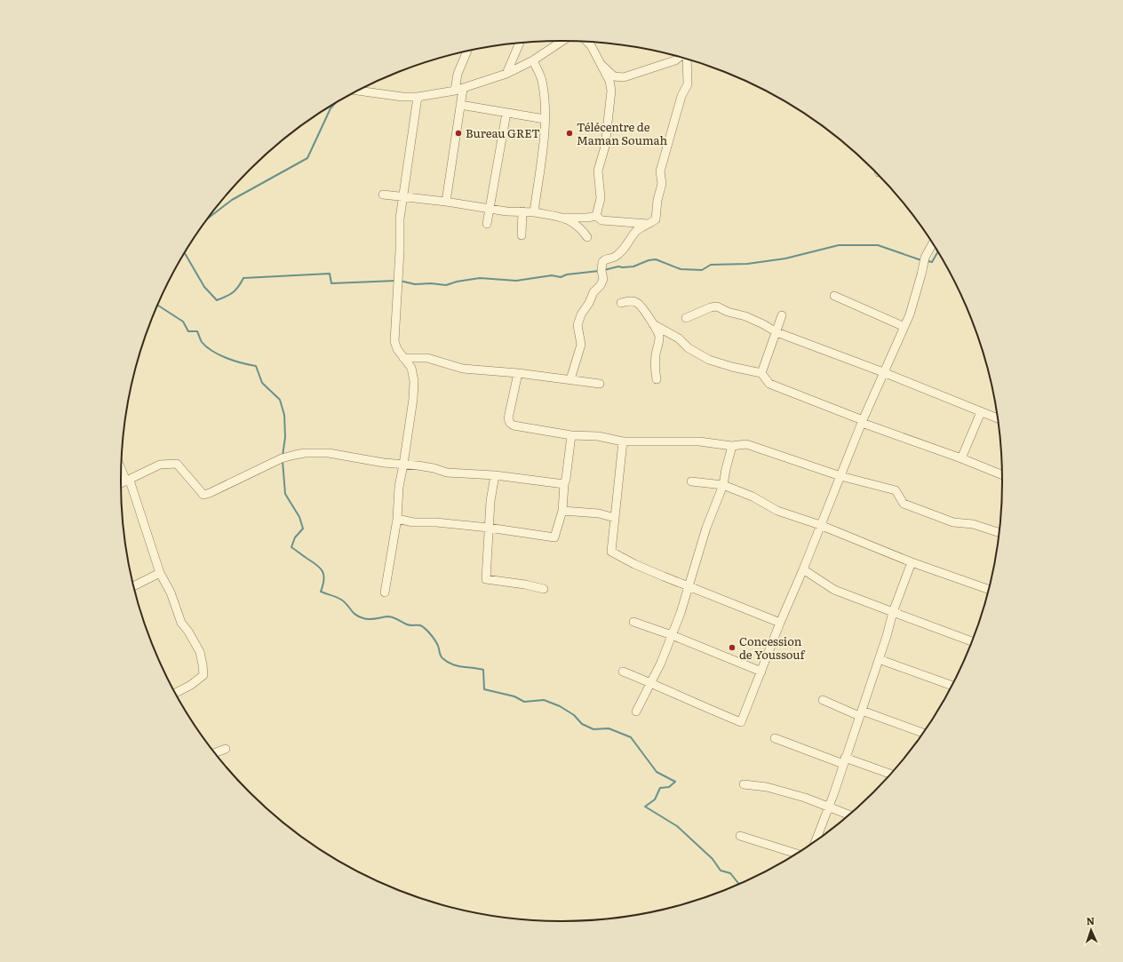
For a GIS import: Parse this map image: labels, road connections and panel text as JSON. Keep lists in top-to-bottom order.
{
  "places": ["Bureau GRET", "Télécentre de Maman Soumah", "Concession de Youssouf"],
  "north": "top"
}
